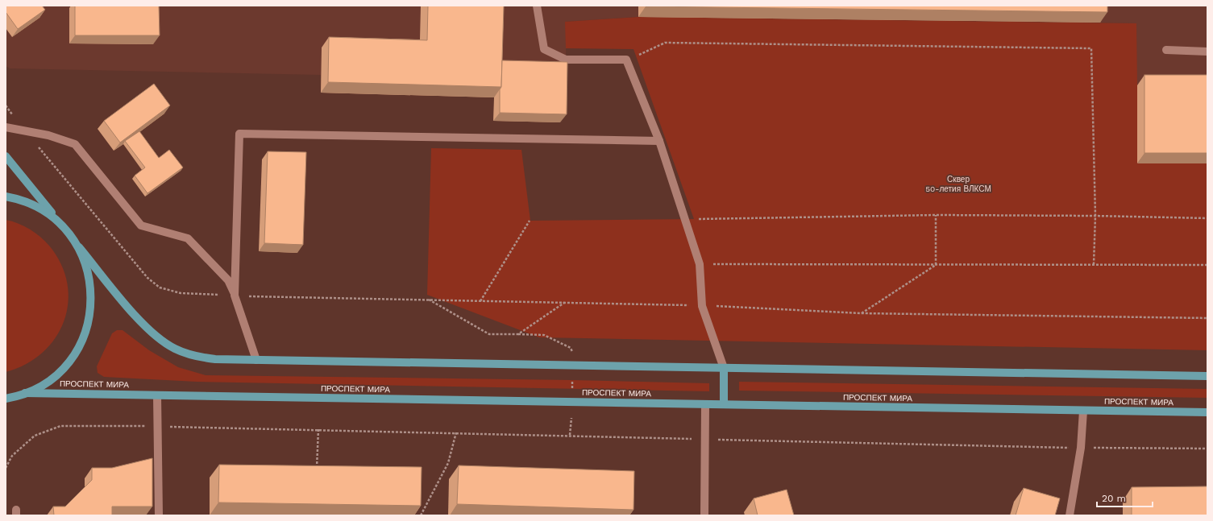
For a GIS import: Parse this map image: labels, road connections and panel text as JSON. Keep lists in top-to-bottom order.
{
  "streets": {
    "main road": ["ПРОСПЕКТ МИРА"]
  },
  "parks": ["Сквер 50-летия ВЛКСМ"],
  "scale_bar": "20 m"
}
